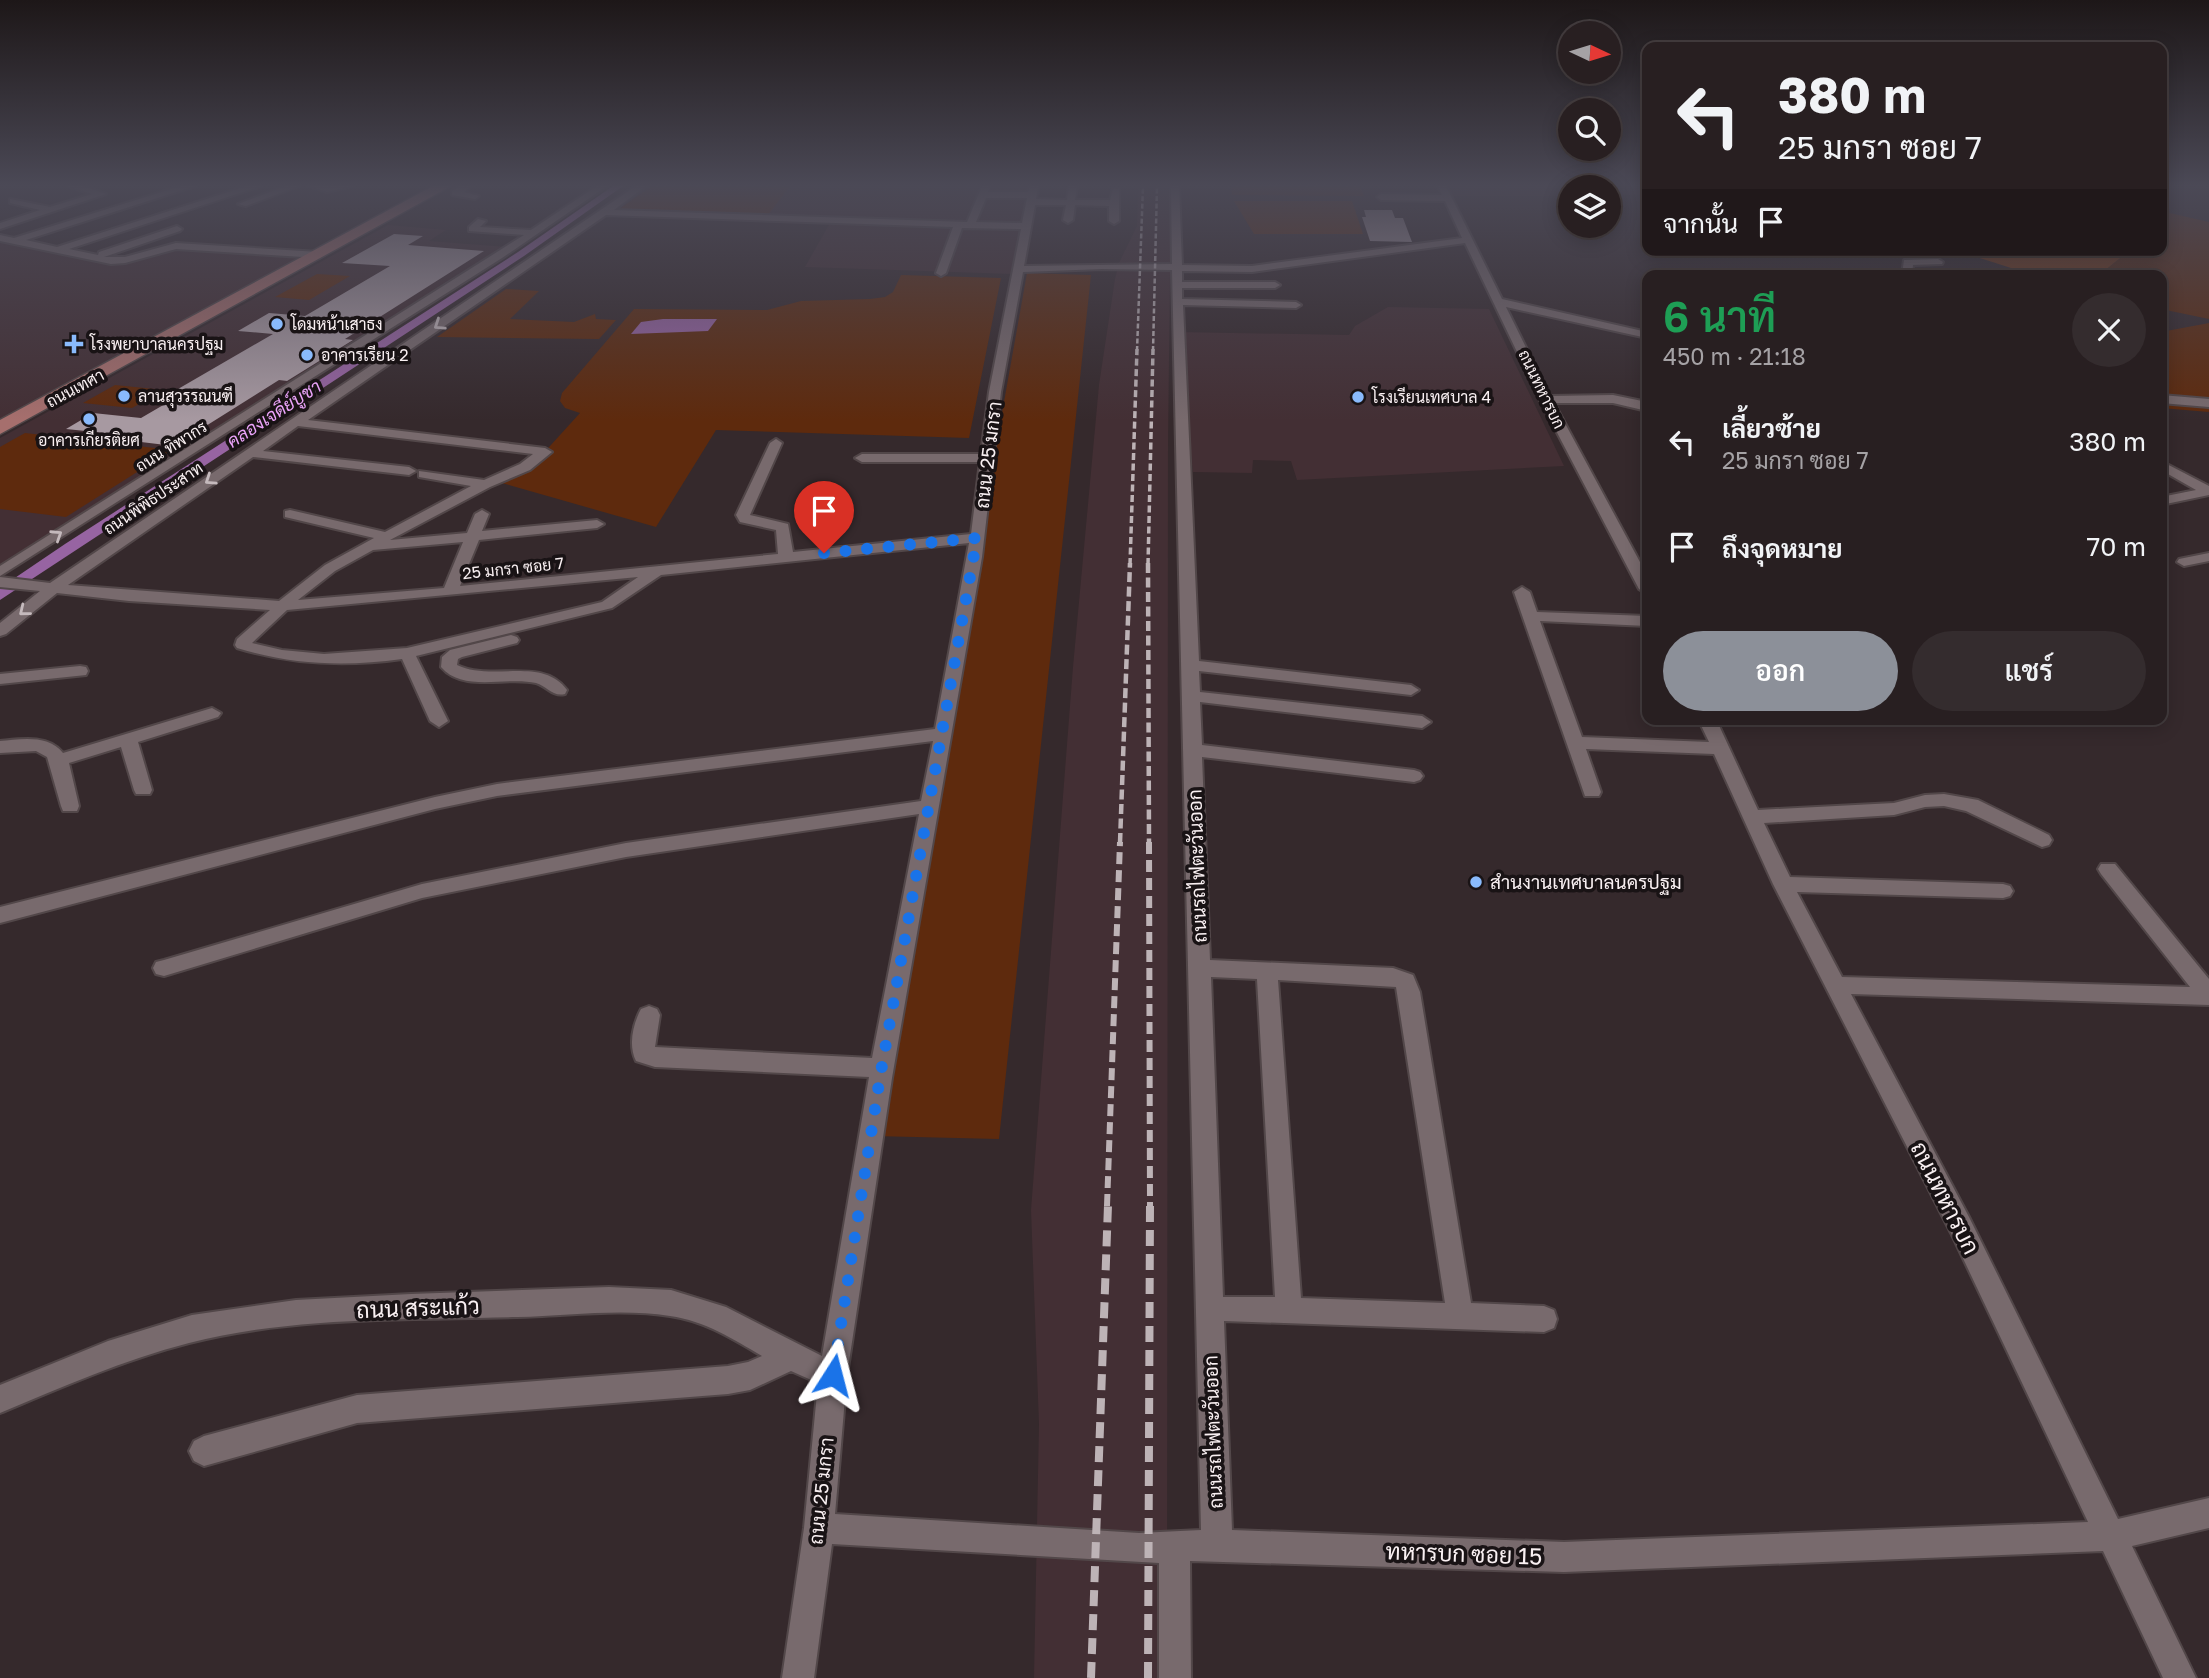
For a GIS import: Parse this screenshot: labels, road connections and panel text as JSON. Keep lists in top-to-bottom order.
{
  "streets": {
    "main road": ["ถนนเทศา"],
    "street": [
      "ถนนทหารบก",
      "ถนน ทิพากร",
      "ถนน 25 มกรา",
      "ถนนพิพิธประสาท",
      "25 มกรา ซอย 7",
      "ถนนรถไฟตะวันออก",
      "ถนน สระแก้ว",
      "ทหารบก ซอย 15"
    ]
  },
  "crossings": [
    ["ถนนทหารบก", "ทหารบก ซอย 15"],
    ["ถนน 25 มกรา", "25 มกรา ซอย 7"],
    ["ถนน 25 มกรา", "ถนน สระแก้ว"],
    ["ถนน 25 มกรา", "ทหารบก ซอย 15"],
    ["ถนนพิพิธประสาท", "25 มกรา ซอย 7"],
    ["ถนนรถไฟตะวันออก", "ทหารบก ซอย 15"]
  ],
  "one_way": ["ถนน ทิพากร"],
  "water": ["คลองเจดีย์บูชา"],
  "places": {
    "other": [
      "โดมหน้าเสาธง",
      "อาคารเรียน 2",
      "ลานสุวรรณนฑี",
      "โรงเรียนเทศบาล 4",
      "อาคารเกียรติยศ",
      "สำนงานเทศบาลนครปฐม"
    ],
    "health": ["โรงพยาบาลนครปฐม"]
  },
  "north": "right",
  "page": {
    "turn": ["380 m", "25 มกรา ซอย 7"],
    "then": "จากนั้น",
    "heading": ["6 นาที", "450 m · 21:18"],
    "list": [
      {
        "name": "เลี้ยวซ้าย",
        "note": "25 มกรา ซอย 7",
        "value": "380 m"
      },
      {
        "name": "ถึงจุดหมาย",
        "value": "70 m"
      }
    ],
    "buttons": ["ออก", "แชร์"]
  }
}
